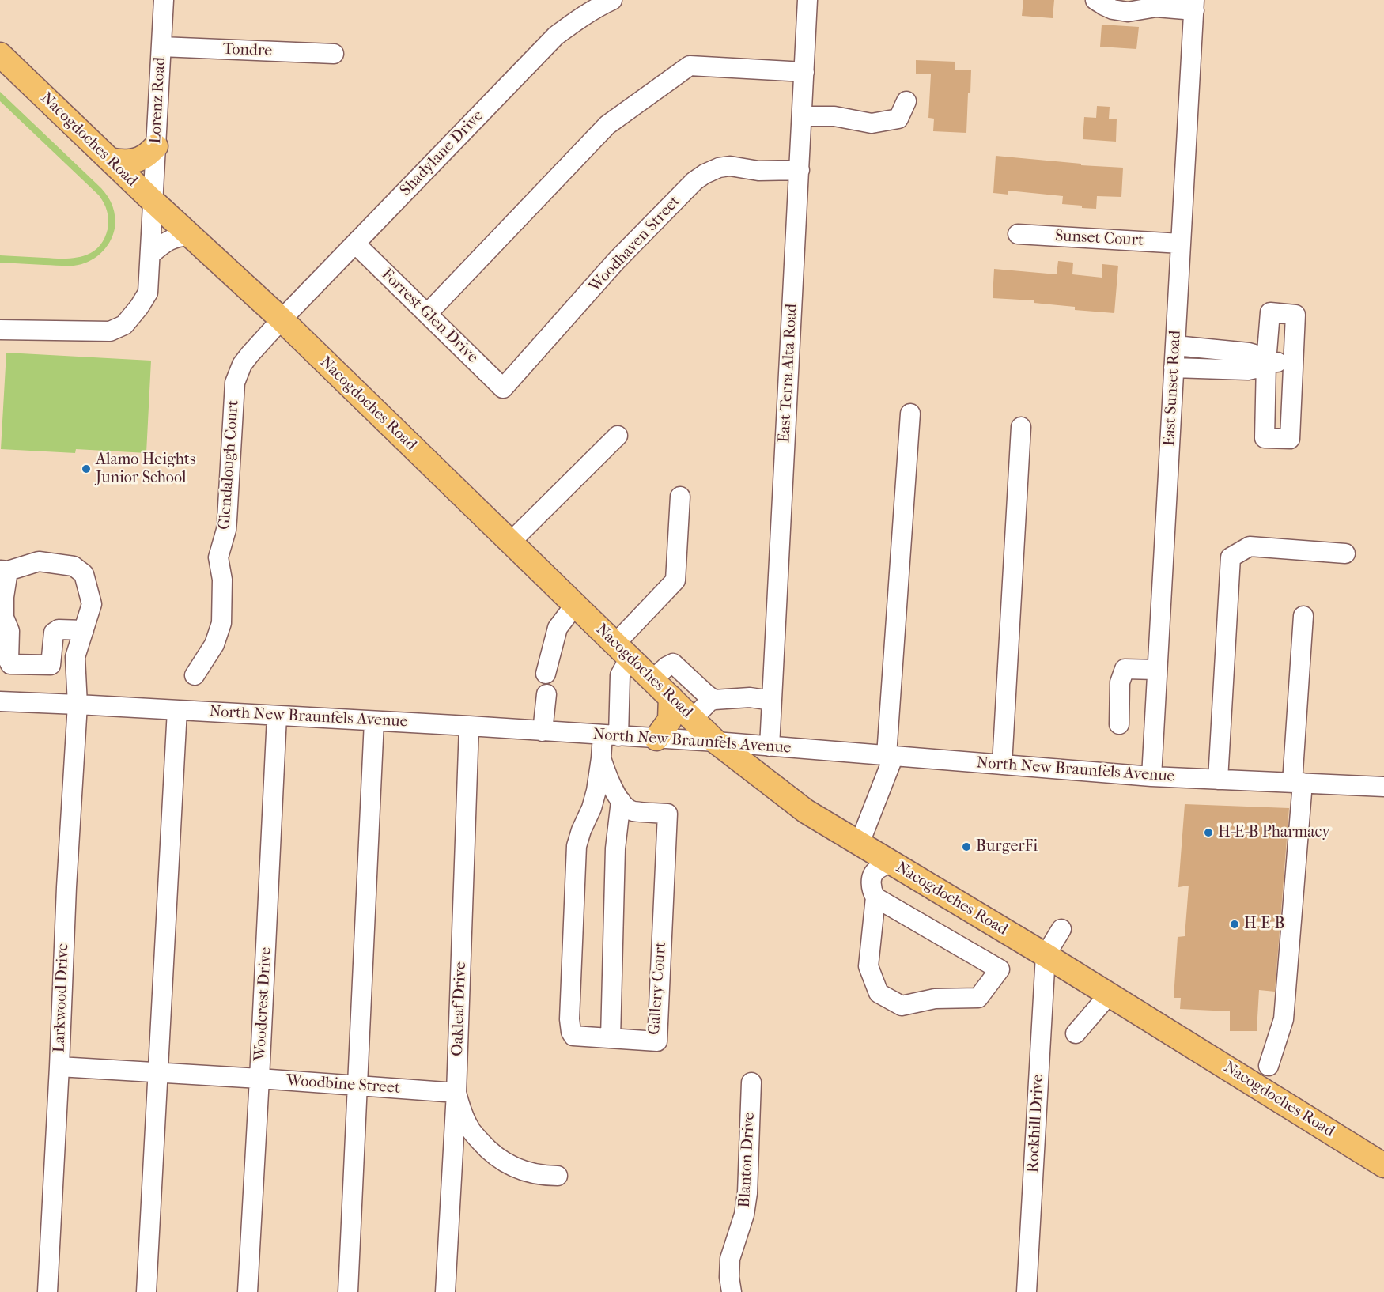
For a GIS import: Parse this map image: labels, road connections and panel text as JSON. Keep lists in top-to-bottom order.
{
  "streets": {
    "main road": ["Nacogdoches Road"],
    "street": [
      "Tondre",
      "Lorenz Road",
      "Shadylane Drive",
      "Sunset Court",
      "Woodhaven Street",
      "Forrest Glen Drive",
      "East Terra Alta Road",
      "East Sunset Road",
      "Glendalough Court",
      "North New Braunfels Avenue",
      "Gallery Court",
      "Larkwood Drive",
      "Woodcrest Drive",
      "Oakleaf Drive",
      "Woodbine Street",
      "Rockhill Drive",
      "Blanton Drive"
    ]
  },
  "crossings": [
    ["Tondre", "Lorenz Road"],
    ["Lorenz Road", "Nacogdoches Road"],
    ["Nacogdoches Road", "Shadylane Drive"],
    ["Nacogdoches Road", "Glendalough Court"],
    ["Nacogdoches Road", "North New Braunfels Avenue"],
    ["Nacogdoches Road", "Gallery Court"],
    ["Nacogdoches Road", "Rockhill Drive"],
    ["Shadylane Drive", "Forrest Glen Drive"],
    ["Shadylane Drive", "Glendalough Court"],
    ["Sunset Court", "East Sunset Road"],
    ["Woodhaven Street", "Forrest Glen Drive"],
    ["Woodhaven Street", "East Terra Alta Road"],
    ["East Terra Alta Road", "North New Braunfels Avenue"],
    ["East Sunset Road", "North New Braunfels Avenue"],
    ["North New Braunfels Avenue", "Gallery Court"],
    ["North New Braunfels Avenue", "Larkwood Drive"],
    ["North New Braunfels Avenue", "Woodcrest Drive"],
    ["North New Braunfels Avenue", "Oakleaf Drive"],
    ["Larkwood Drive", "Woodbine Street"],
    ["Woodcrest Drive", "Woodbine Street"],
    ["Oakleaf Drive", "Woodbine Street"]
  ],
  "places": [
    "Alamo Heights Junior School",
    "H-E-B Pharmacy",
    "BurgerFi",
    "H-E-B"
  ]
}
